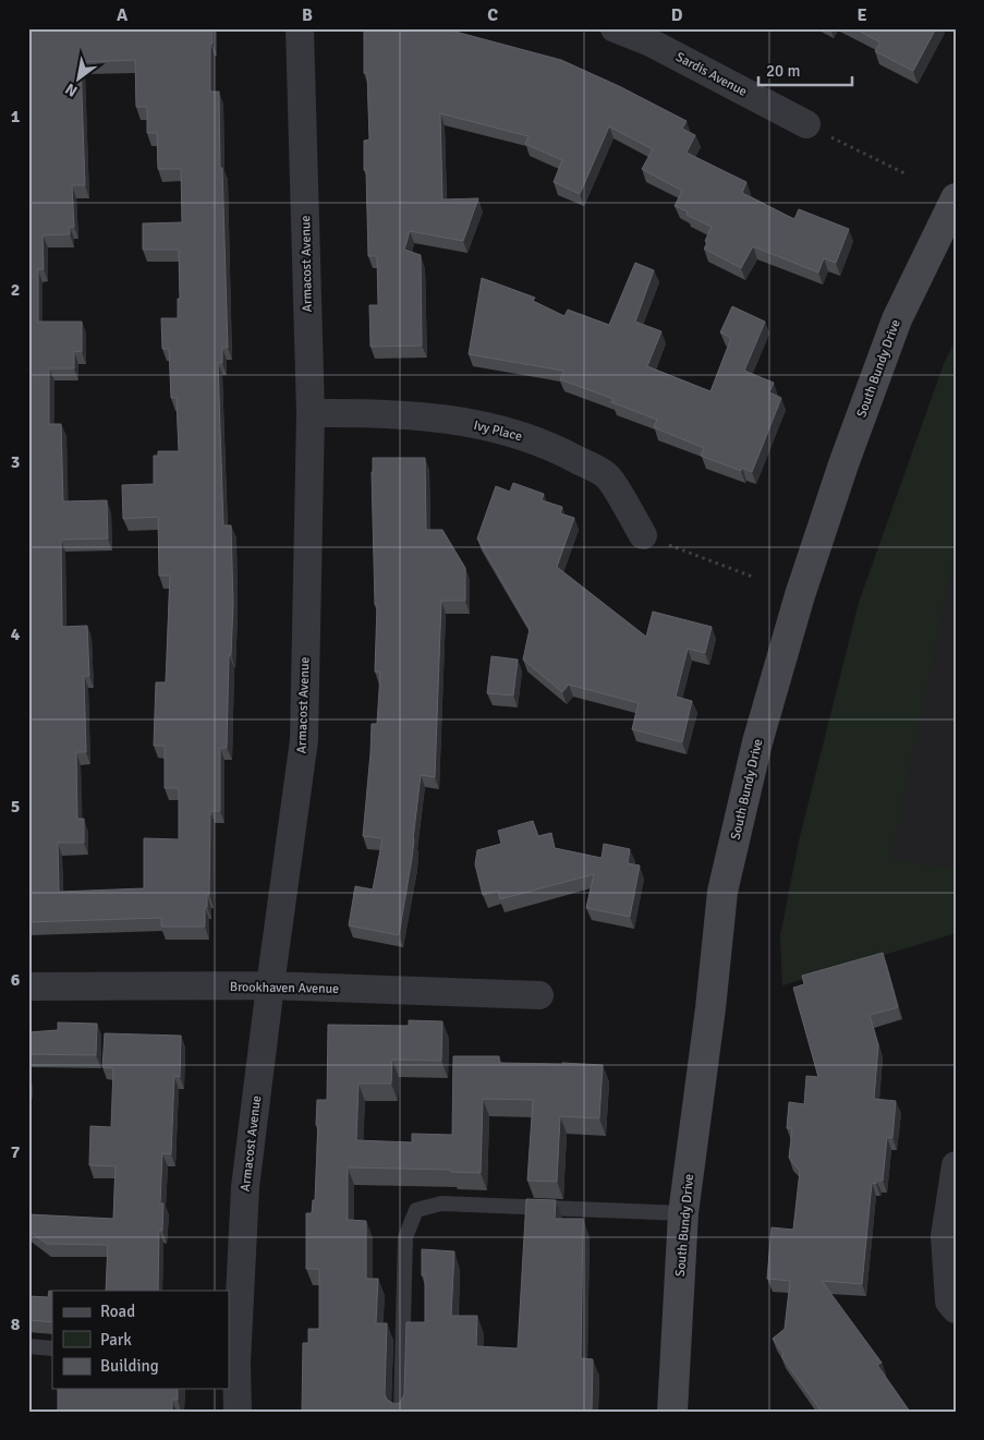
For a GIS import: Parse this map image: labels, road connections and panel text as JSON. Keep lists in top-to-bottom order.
{
  "streets": {
    "main road": ["South Bundy Drive"],
    "street": [
      "Sardis Avenue",
      "Armacost Avenue",
      "Ivy Place",
      "Brookhaven Avenue"
    ]
  },
  "crossings": [
    ["Armacost Avenue", "Ivy Place"],
    ["Armacost Avenue", "Brookhaven Avenue"]
  ],
  "legend": ["Road", "Park", "Building"],
  "scale_bar": "20 m",
  "north": "bottom left",
  "grid": {
    "columns": [
      "A",
      "B",
      "C",
      "D",
      "E"
    ],
    "rows": [
      "1",
      "2",
      "3",
      "4",
      "5",
      "6",
      "7",
      "8"
    ]
  }
}
